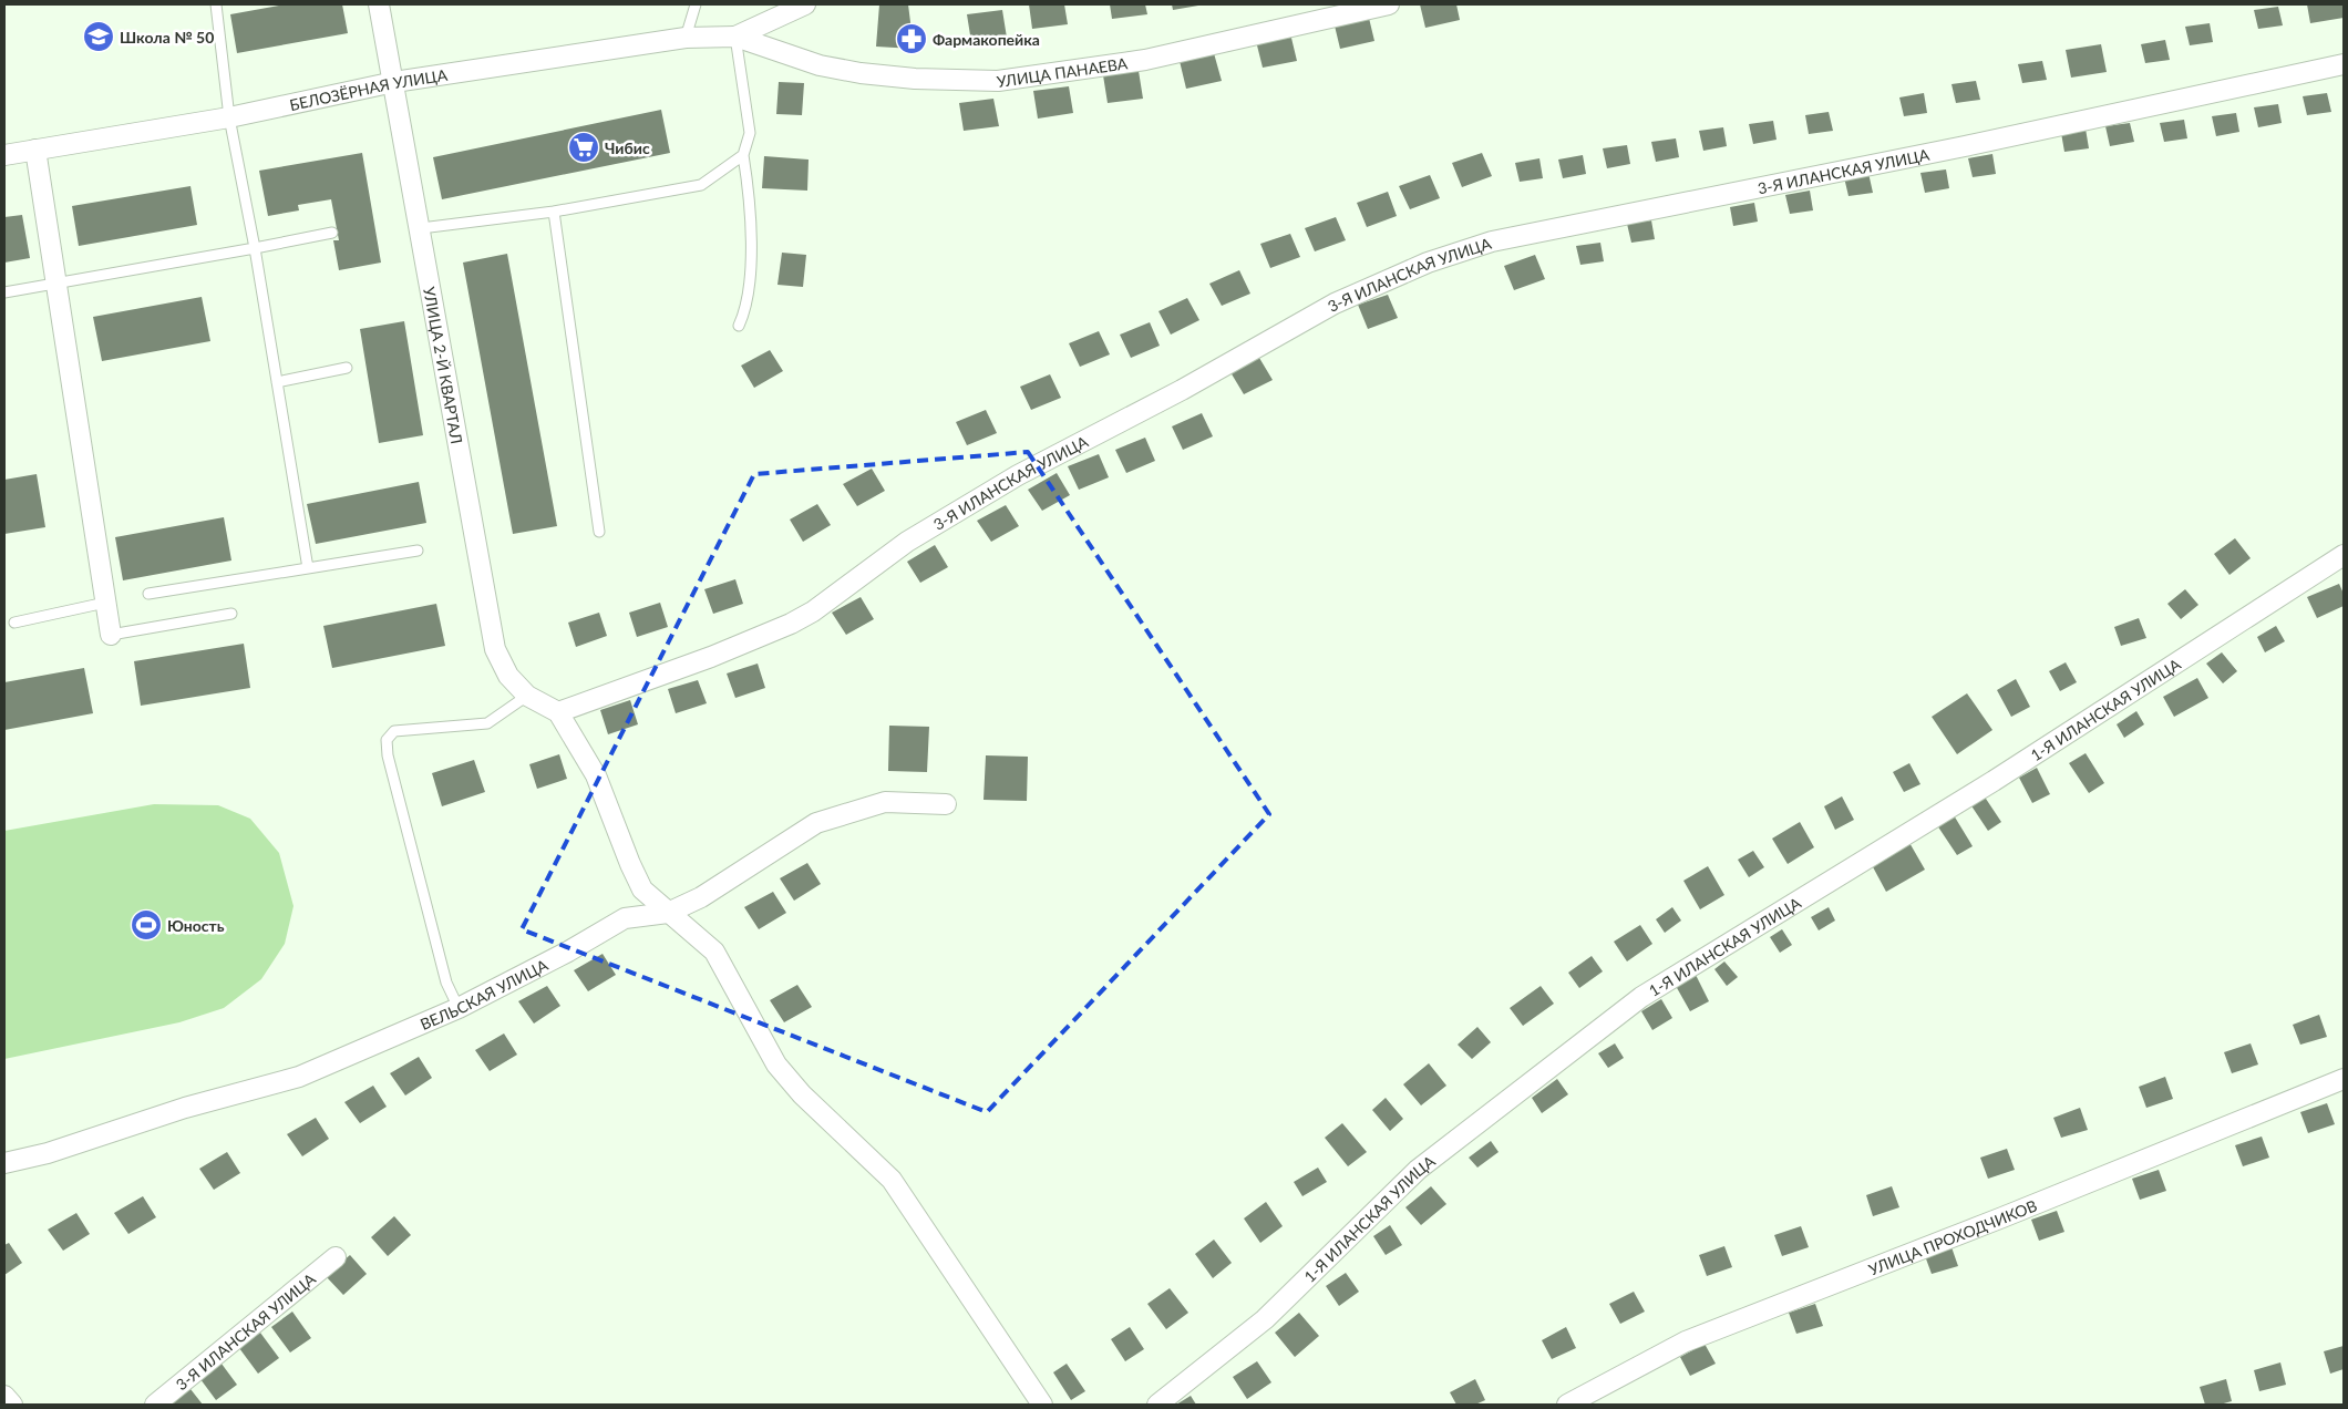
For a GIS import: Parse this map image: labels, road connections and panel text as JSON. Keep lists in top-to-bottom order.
{
  "streets": {
    "street": [
      "УЛИЦА ПАНАЕВА",
      "БЕЛОЗЁРНАЯ УЛИЦА",
      "3-Я ИЛАНСКАЯ УЛИЦА",
      "УЛИЦА 2-Й КВАРТАЛ",
      "1-Я ИЛАНСКАЯ УЛИЦА",
      "ВЕЛЬСКАЯ УЛИЦА",
      "УЛИЦА ПРОХОДЧИКОВ"
    ]
  },
  "crossings": [
    ["УЛИЦА ПАНАЕВА", "БЕЛОЗЁРНАЯ УЛИЦА"],
    ["БЕЛОЗЁРНАЯ УЛИЦА", "УЛИЦА 2-Й КВАРТАЛ"],
    ["3-Я ИЛАНСКАЯ УЛИЦА", "УЛИЦА 2-Й КВАРТАЛ"]
  ],
  "places": {
    "school or university": ["Школа № 50"],
    "pharmacy": ["Фармакопейка"],
    "supermarket": ["Чибис"],
    "sports": ["Юность"]
  }
}
